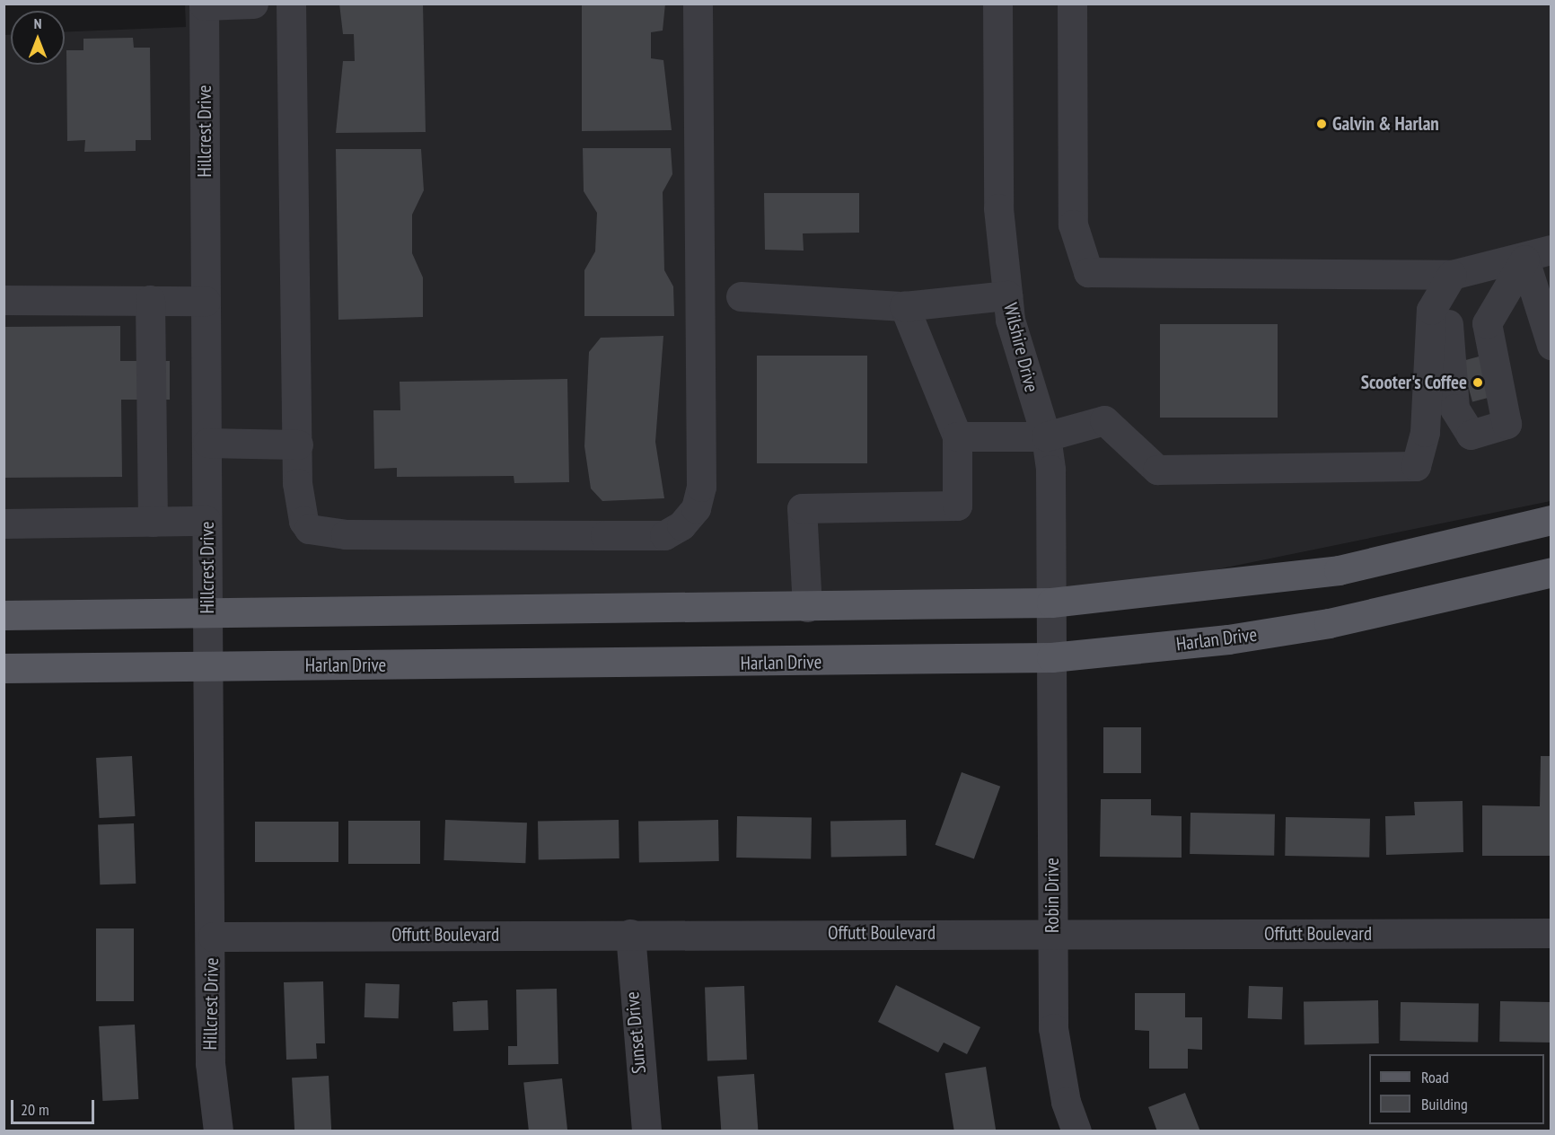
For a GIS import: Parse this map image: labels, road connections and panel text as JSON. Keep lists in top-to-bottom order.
{
  "streets": {
    "main road": ["Harlan Drive"],
    "street": [
      "Hillcrest Drive",
      "Wilshire Drive",
      "Robin Drive",
      "Offutt Boulevard",
      "Sunset Drive"
    ]
  },
  "crossings": [
    ["Hillcrest Drive", "Harlan Drive"],
    ["Hillcrest Drive", "Offutt Boulevard"],
    ["Wilshire Drive", "Harlan Drive"],
    ["Wilshire Drive", "Robin Drive"],
    ["Harlan Drive", "Robin Drive"],
    ["Robin Drive", "Offutt Boulevard"],
    ["Offutt Boulevard", "Sunset Drive"]
  ],
  "places": ["Galvin & Harlan", "Scooter's Coffee"],
  "legend": ["Road", "Building"],
  "scale_bar": "20 m",
  "north": "top"
}
